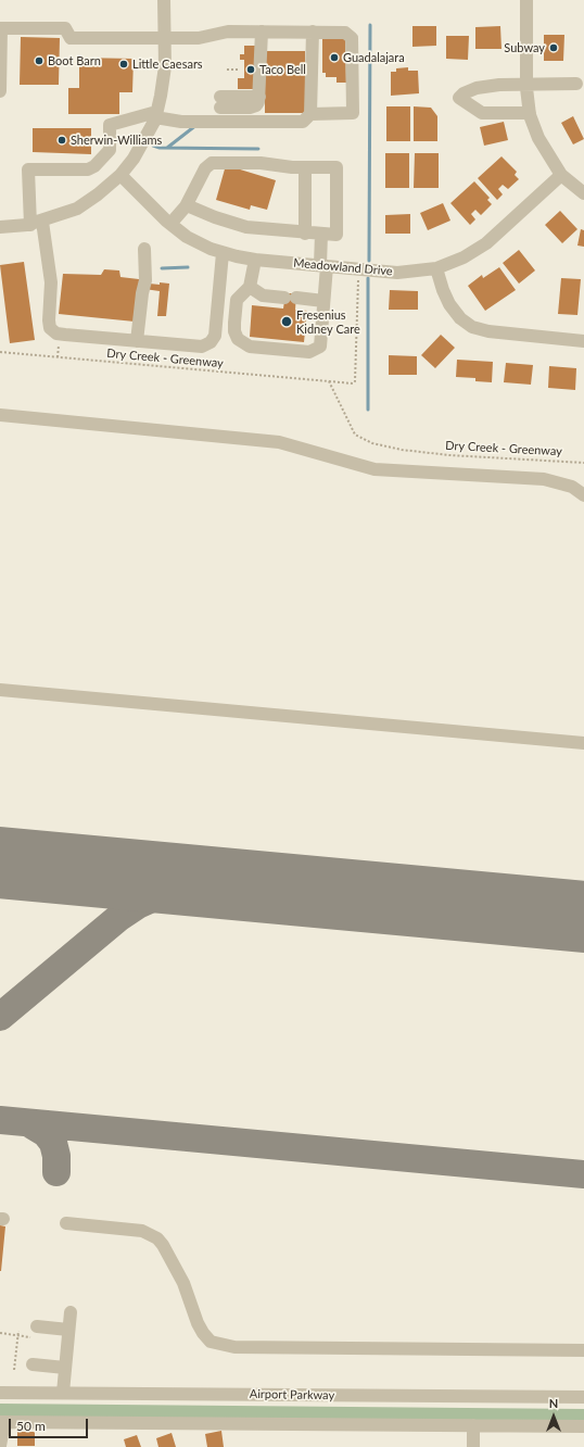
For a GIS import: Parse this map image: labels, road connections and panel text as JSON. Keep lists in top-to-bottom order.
{
  "streets": {
    "street": ["Meadowland Drive", "Airport Parkway"],
    "path": ["Dry Creek - Greenway"]
  },
  "places": [
    "Subway",
    "Guadalajara",
    "Boot Barn",
    "Little Caesars",
    "Taco Bell",
    "Sherwin-Williams",
    "Fresenius Kidney Care"
  ],
  "scale_bar": "50 m",
  "north": "top"
}
